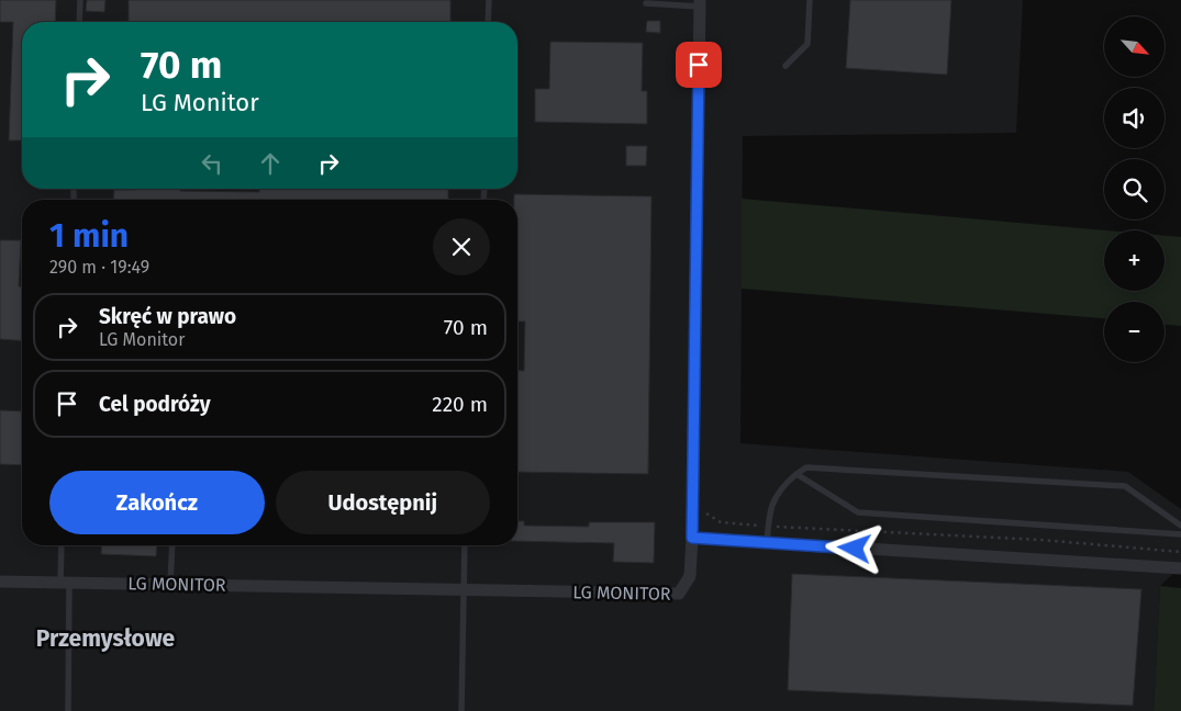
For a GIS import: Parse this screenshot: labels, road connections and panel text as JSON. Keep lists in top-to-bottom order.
{
  "streets": {
    "street": ["LG MONITOR"]
  },
  "districts": ["Przemysłowe"],
  "north": "bottom right",
  "page": {
    "map_buttons": ["+", "−"],
    "turn": ["70 m", "LG Monitor"],
    "heading": ["1 min", "290 m · 19:49"],
    "list": [
      {
        "name": "Skręć w prawo",
        "note": "LG Monitor",
        "value": "70 m"
      },
      {
        "name": "Cel podróży",
        "value": "220 m"
      }
    ],
    "buttons": ["Zakończ", "Udostępnij"]
  }
}
